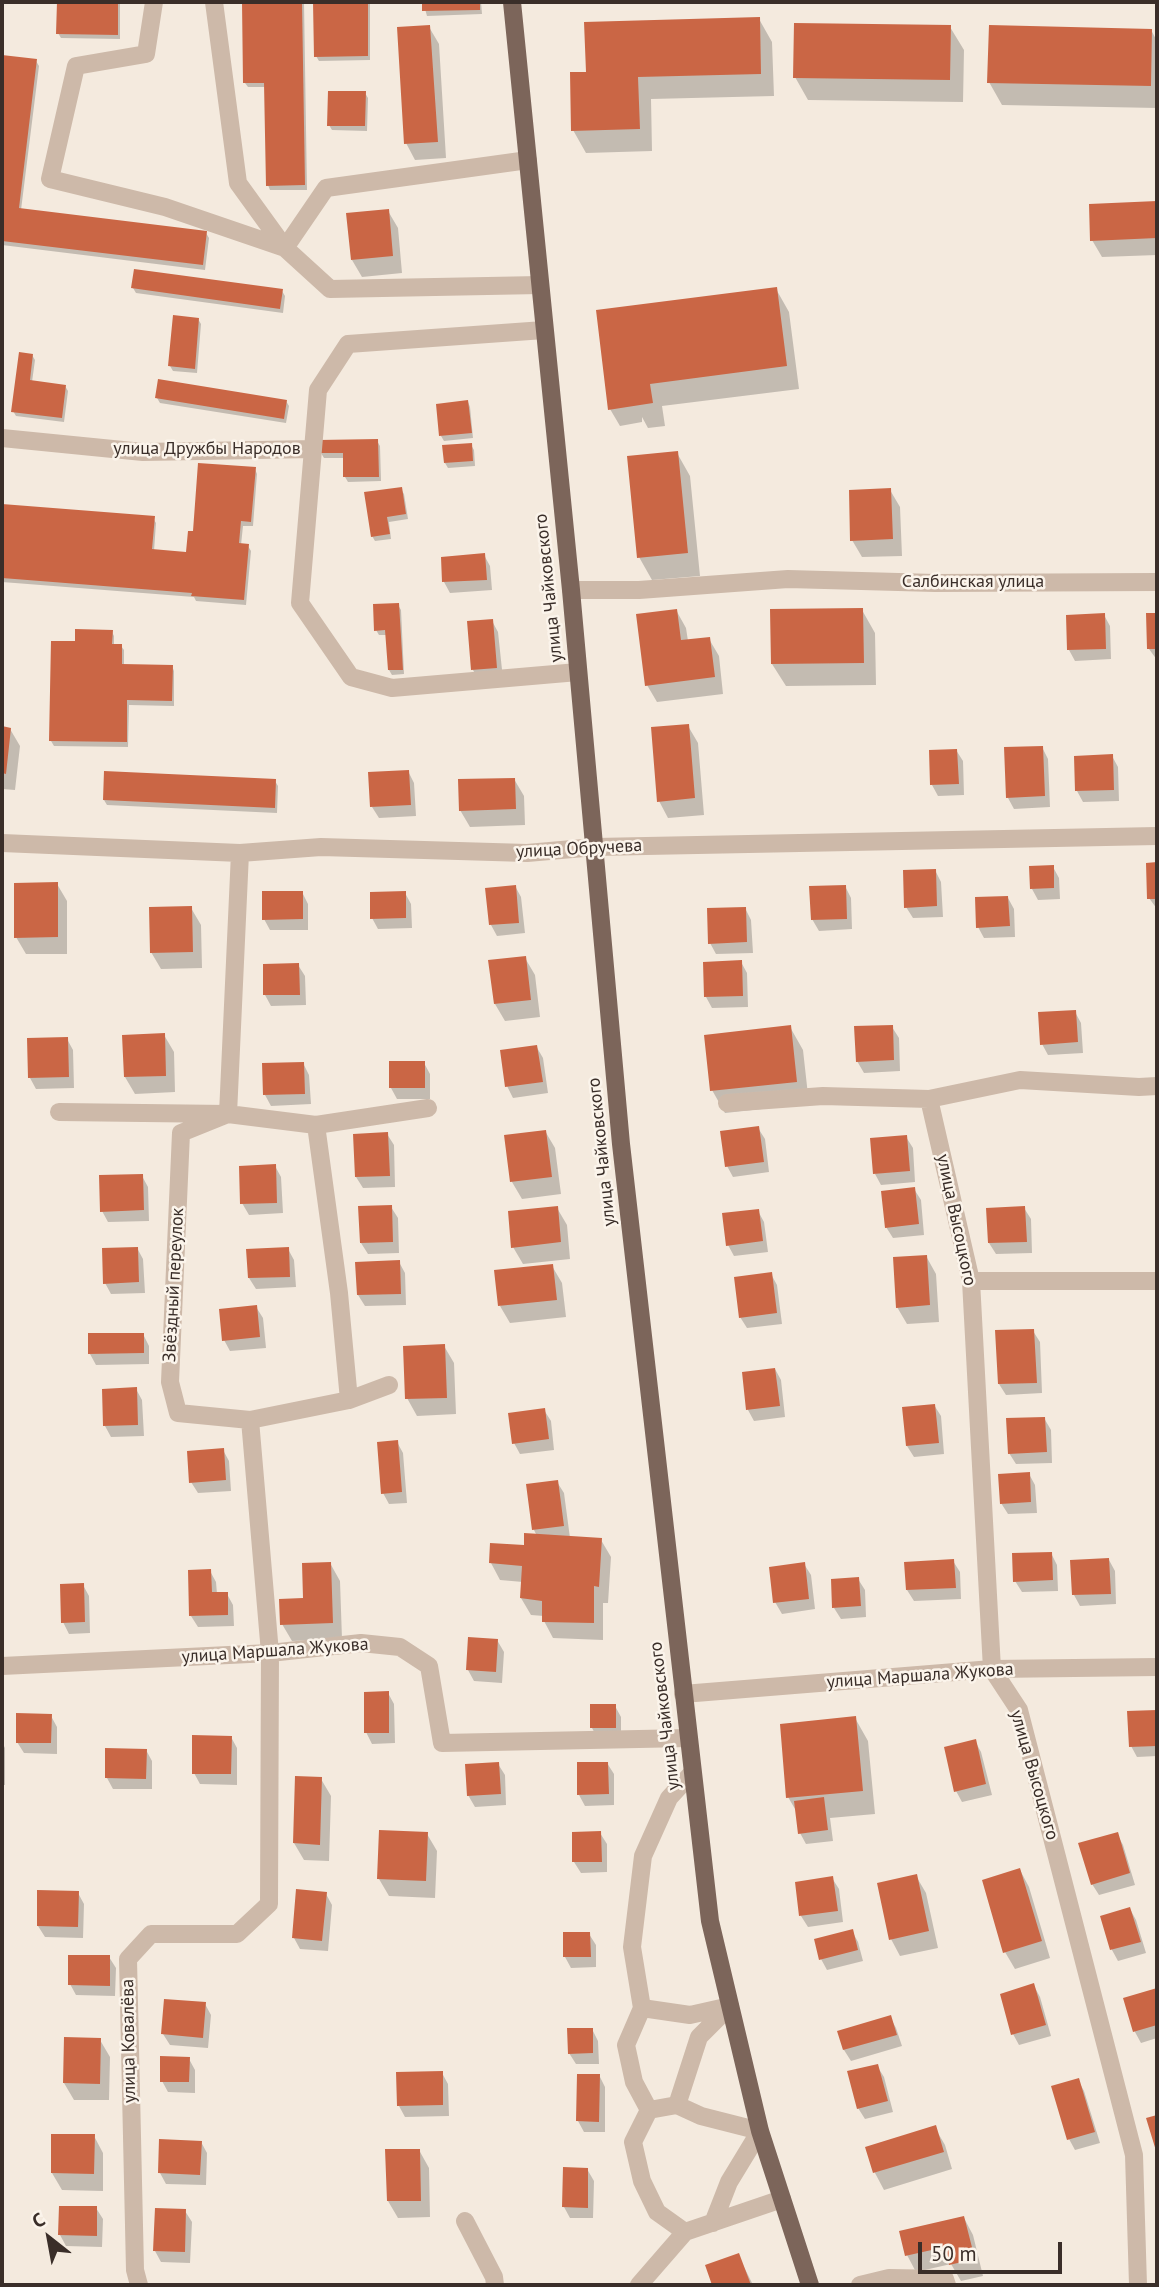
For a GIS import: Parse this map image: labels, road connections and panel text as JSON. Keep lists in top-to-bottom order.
{
  "streets": {
    "main road": ["улица Чайковского"],
    "street": [
      "улица Дружбы Народов",
      "Салбинская улица",
      "улица Обручева",
      "улица Высоцкого",
      "Звёздный переулок",
      "улица Маршала Жукова",
      "улица Ковалёва"
    ]
  },
  "crossings": [
    ["улица Дружбы Народов", "улица Чайковского"],
    ["Салбинская улица", "улица Чайковского"],
    ["улица Чайковского", "улица Обручева"],
    ["улица Чайковского", "улица Маршала Жукова"],
    ["улица Высоцкого", "улица Маршала Жукова"],
    ["улица Маршала Жукова", "улица Ковалёва"]
  ],
  "scale_bar": "50 m",
  "north": "top left"
}
